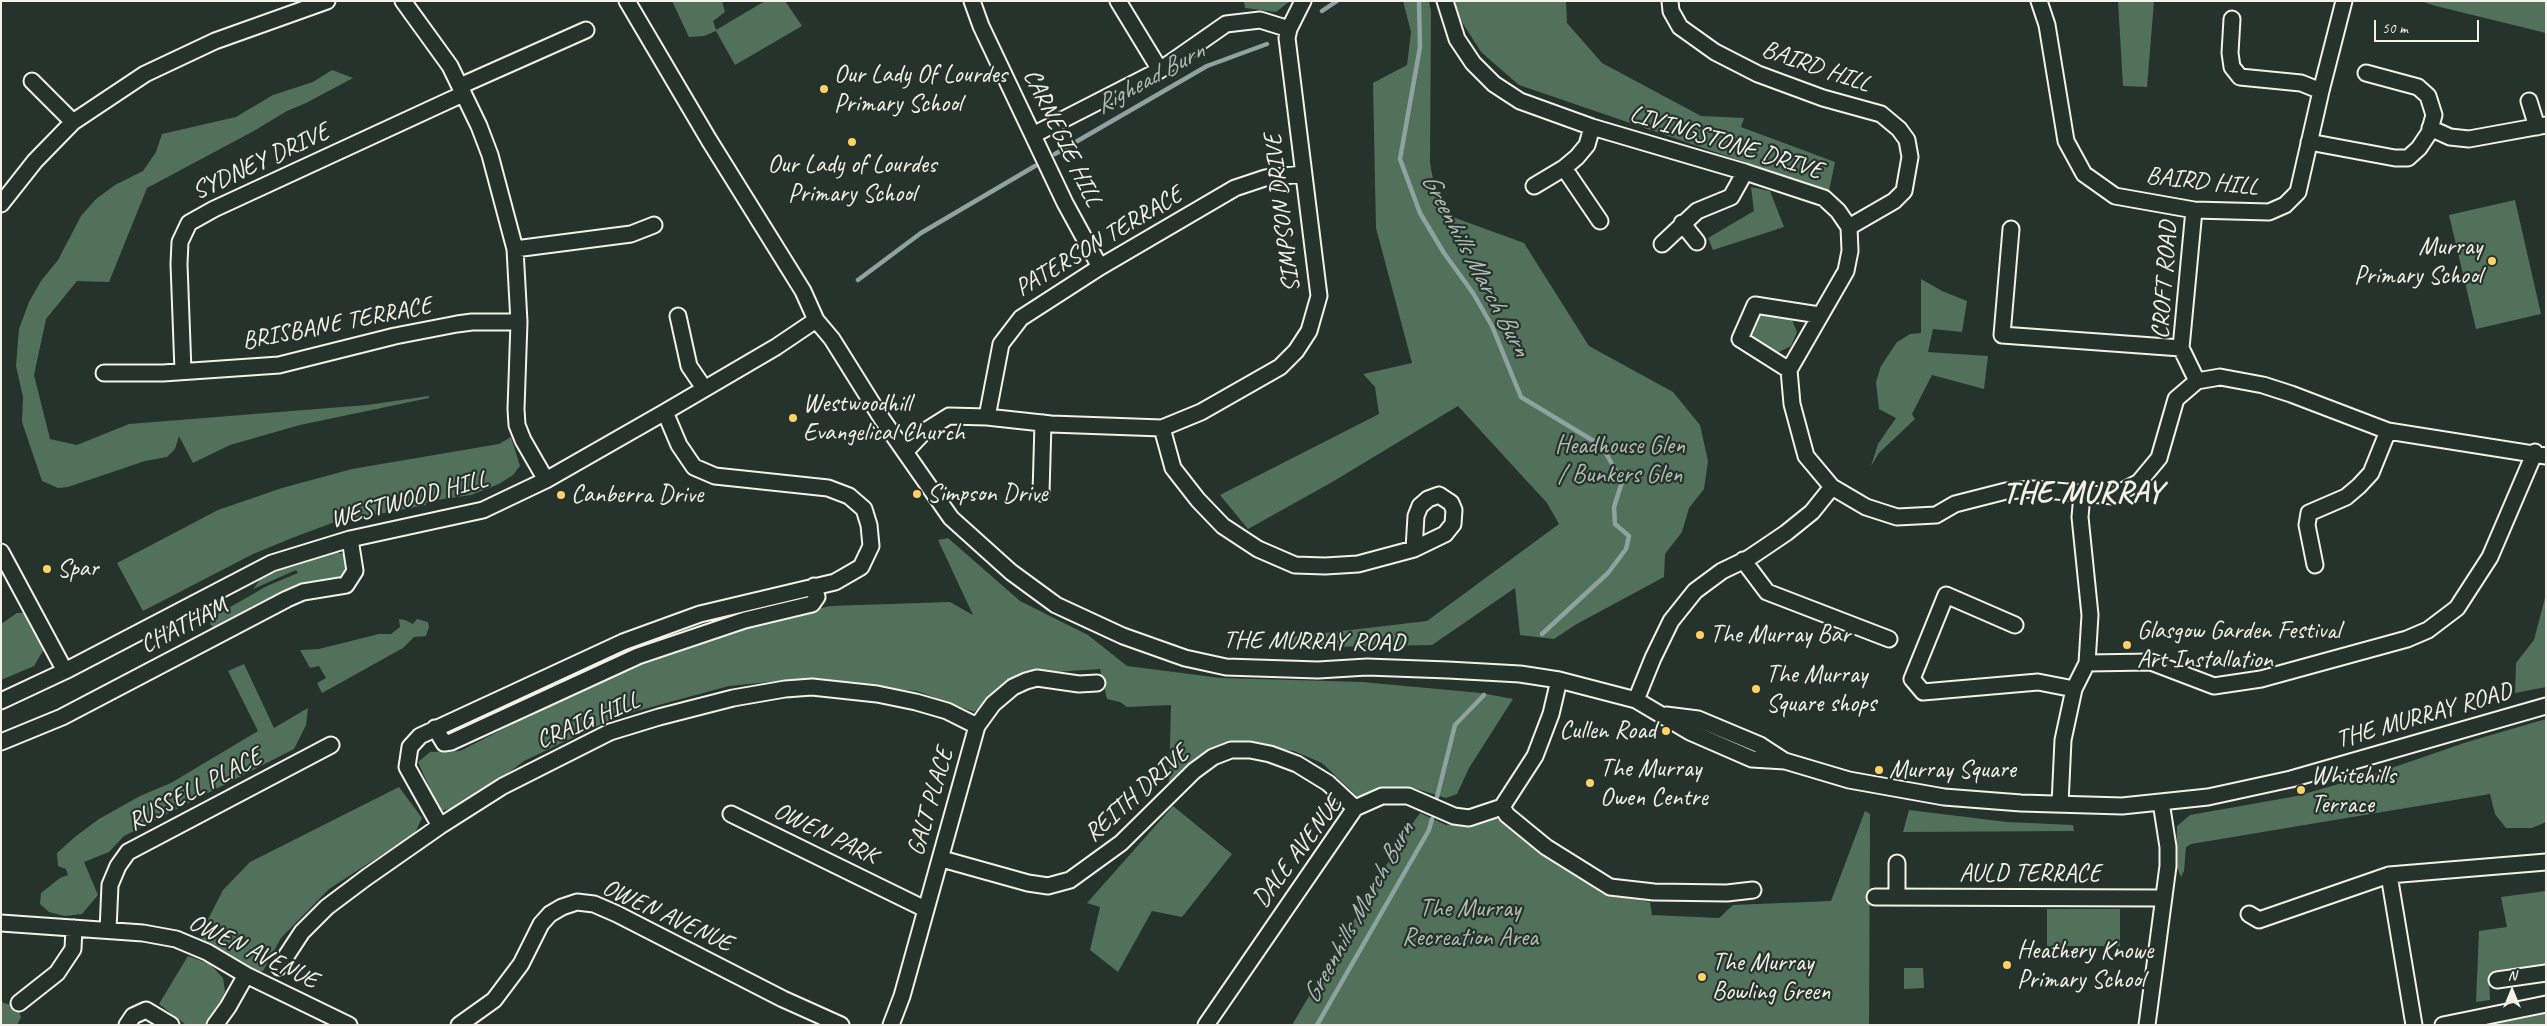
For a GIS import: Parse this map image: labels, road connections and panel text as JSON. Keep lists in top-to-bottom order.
{
  "streets": {
    "street": [
      "BAIRD HILL",
      "CARNEGIE HILL",
      "LIVINGSTONE DRIVE",
      "SYDNEY DRIVE",
      "SIMPSON DRIVE",
      "PATERSON TERRACE",
      "CROFT ROAD",
      "BRISBANE TERRACE",
      "WESTWOOD HILL",
      "CHATHAM",
      "THE MURRAY ROAD",
      "CRAIG HILL",
      "RUSSELL PLACE",
      "REITH DRIVE",
      "GALT PLACE",
      "OWEN PARK",
      "DALE AVENUE",
      "AULD TERRACE",
      "OWEN AVENUE"
    ]
  },
  "crossings": [
    ["BAIRD HILL", "LIVINGSTONE DRIVE"],
    ["BAIRD HILL", "CROFT ROAD"],
    ["CARNEGIE HILL", "PATERSON TERRACE"],
    ["SYDNEY DRIVE", "BRISBANE TERRACE"],
    ["SIMPSON DRIVE", "PATERSON TERRACE"],
    ["SIMPSON DRIVE", "THE MURRAY ROAD"],
    ["WESTWOOD HILL", "CHATHAM"],
    ["WESTWOOD HILL", "THE MURRAY ROAD"],
    ["CRAIG HILL", "GALT PLACE"],
    ["RUSSELL PLACE", "OWEN AVENUE"],
    ["REITH DRIVE", "GALT PLACE"],
    ["REITH DRIVE", "DALE AVENUE"],
    ["GALT PLACE", "OWEN PARK"]
  ],
  "districts": ["THE MURRAY"],
  "water": ["Righead Burn", "Greenhills March Burn"],
  "parks": ["Headhouse Glen / Bunkers Glen", "The Murray Recreation Area"],
  "places": [
    "Our Lady Of Lourdes Primary School",
    "Our Lady of Lourdes Primary School",
    "Murray Primary School",
    "Westwoodhill Evangelical Church",
    "Simpson Drive",
    "Canberra Drive",
    "Spar",
    "The Murray Bar",
    "Glasgow Garden Festival Art Installation",
    "The Murray Square shops",
    "Cullen Road",
    "Murray Square",
    "The Murray Owen Centre",
    "Whitehills Terrace",
    "Heathery Knowe Primary School",
    "The Murray Bowling Green"
  ],
  "scale_bar": "50 m",
  "north": "top"
}
